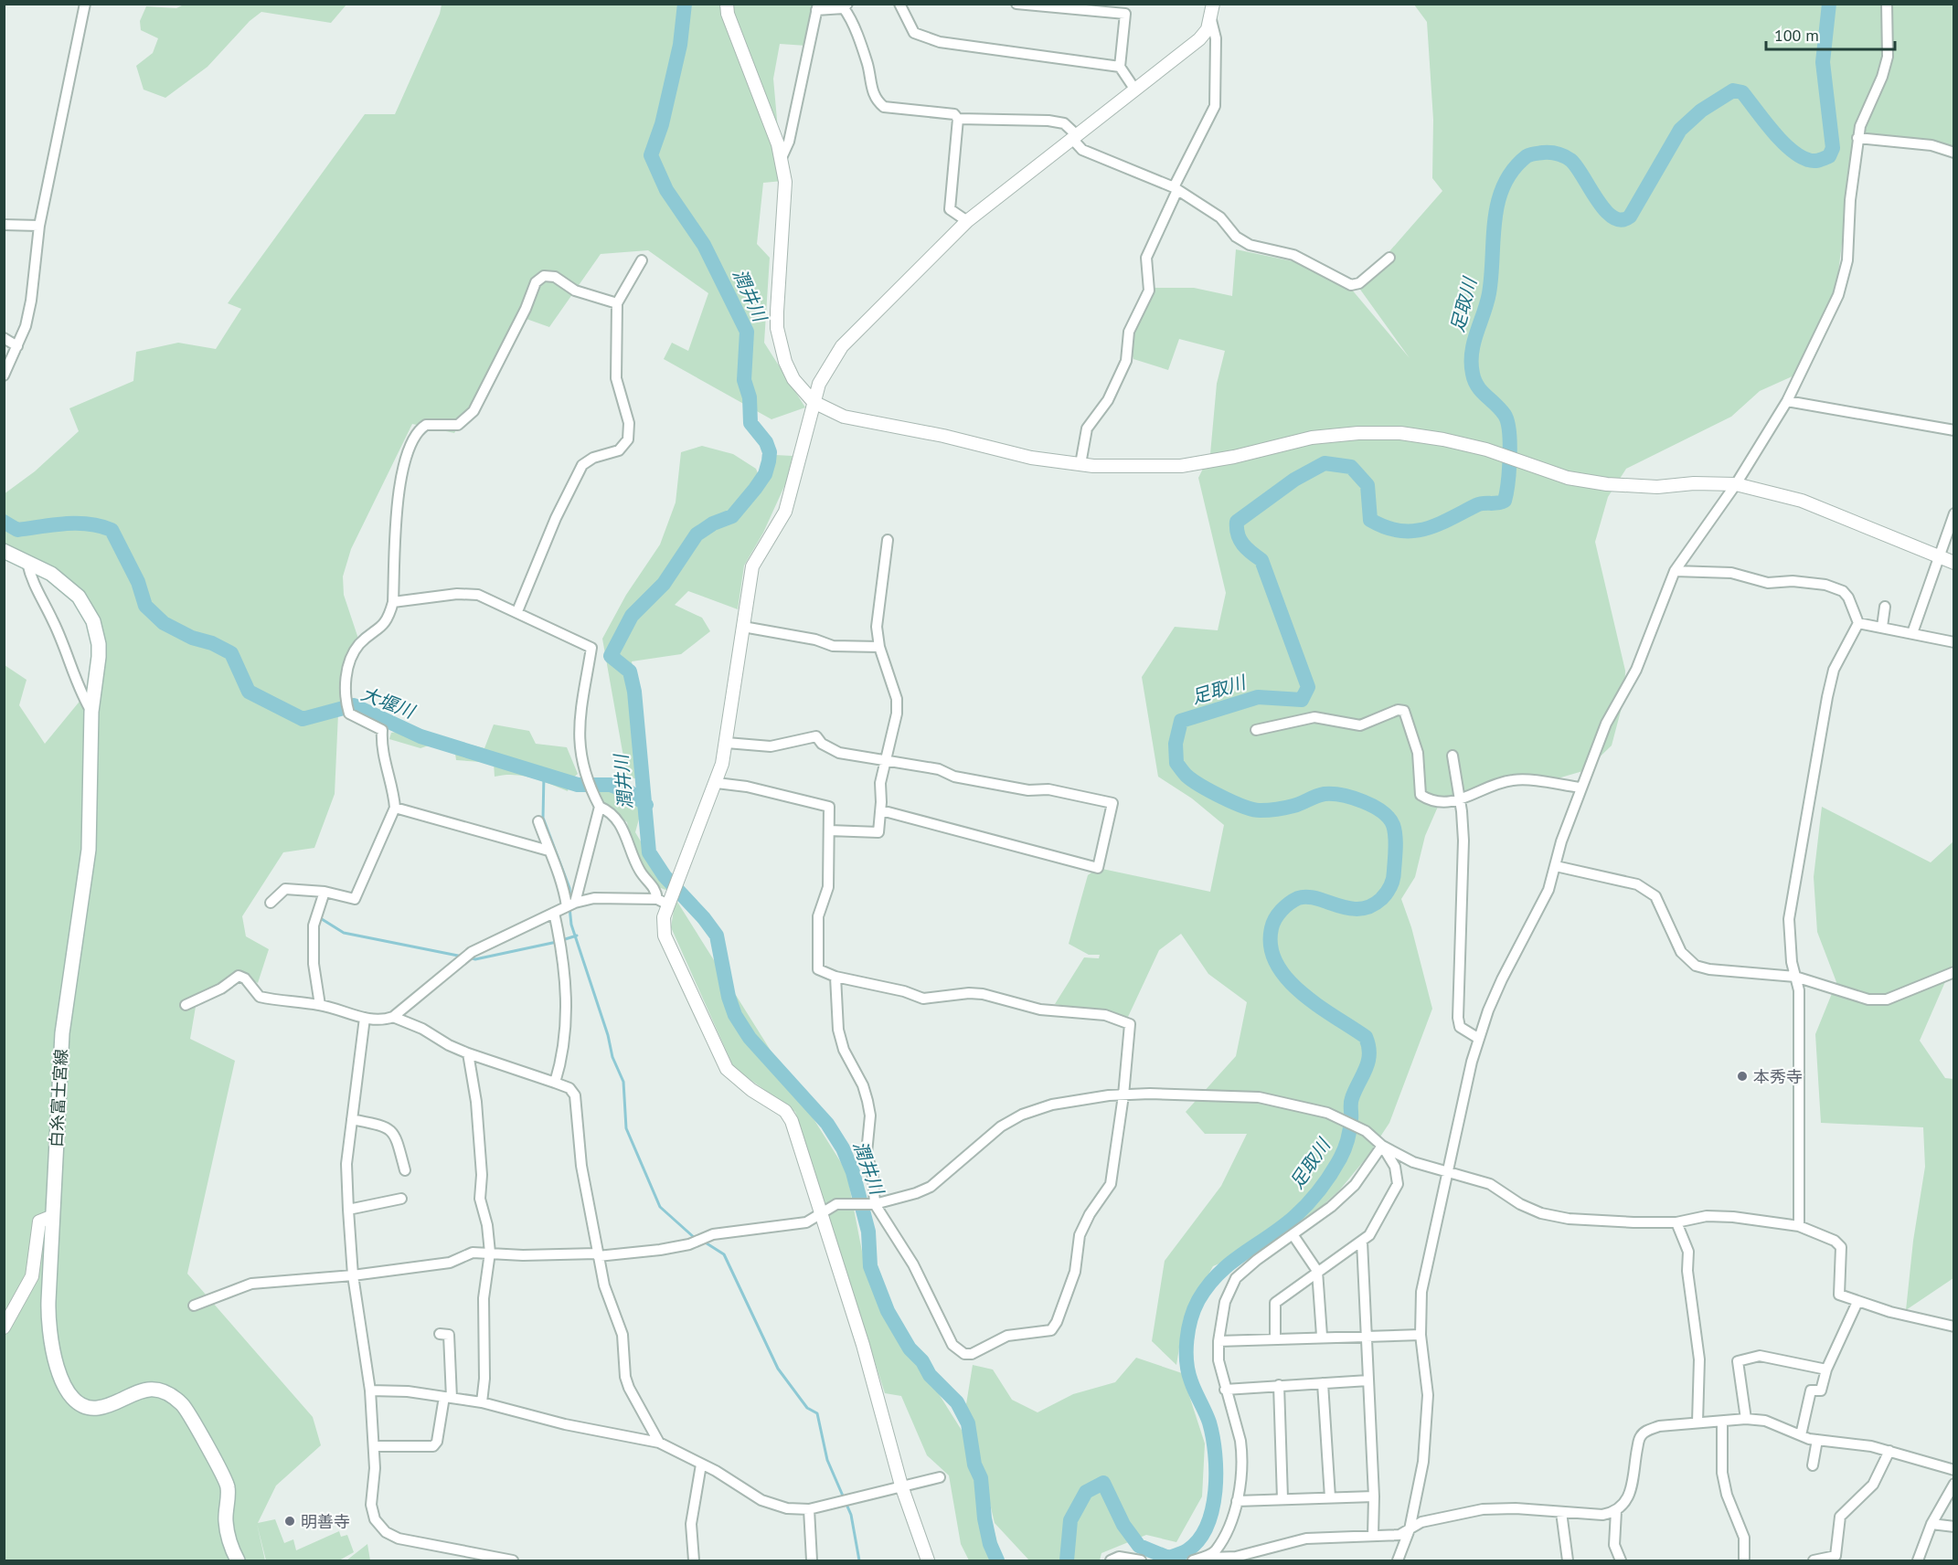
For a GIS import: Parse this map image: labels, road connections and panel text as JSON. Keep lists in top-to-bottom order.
{
  "streets": {
    "main road": ["白糸富士宮線"]
  },
  "water": ["潤井川", "足取川", "大堰川"],
  "places": ["本秀寺", "明善寺"],
  "scale_bar": "100 m"
}
